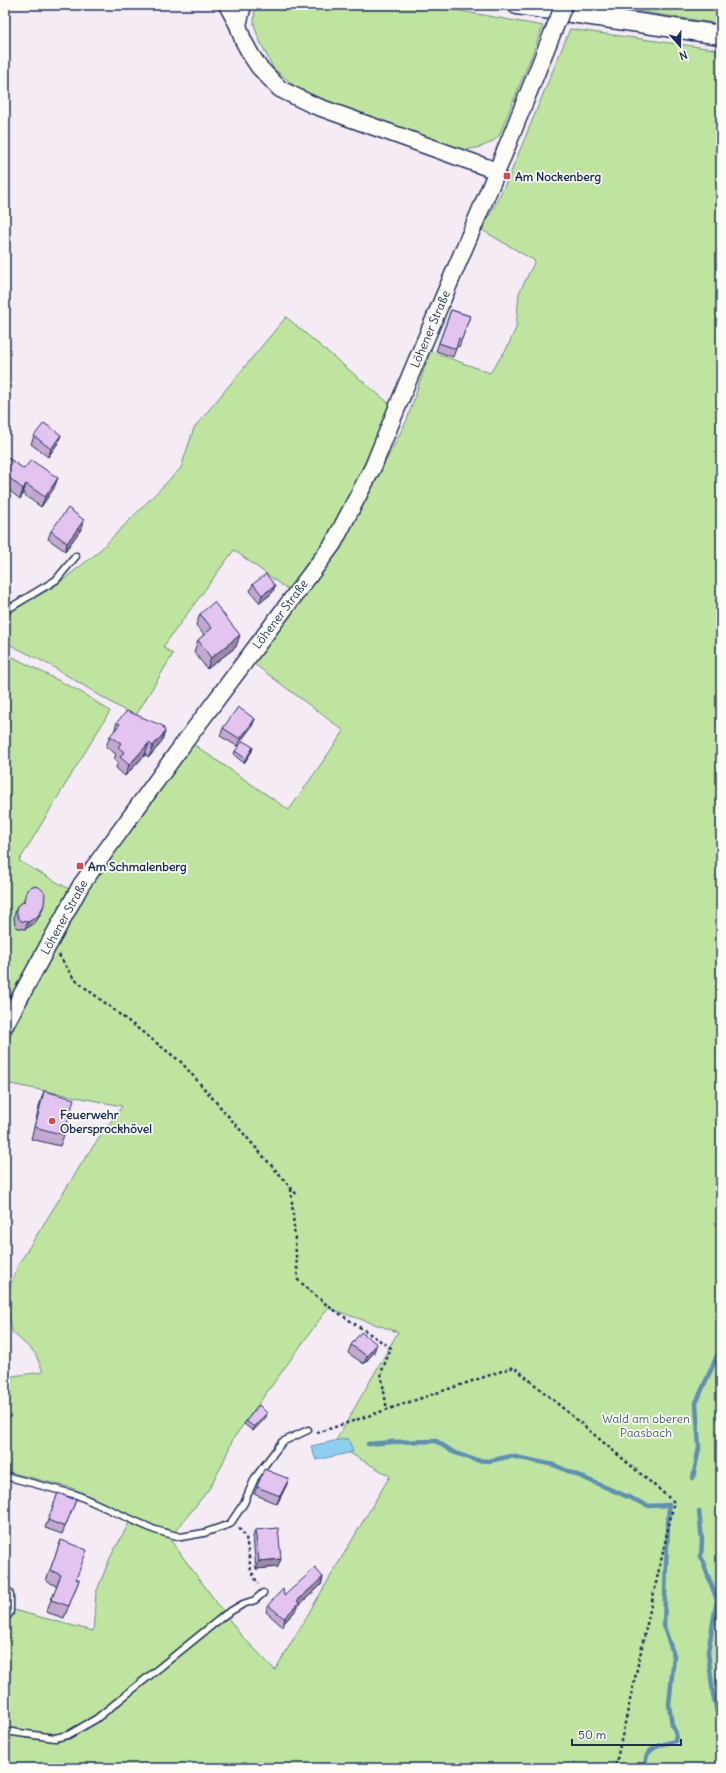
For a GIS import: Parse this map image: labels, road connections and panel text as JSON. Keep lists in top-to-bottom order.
{
  "streets": {
    "street": ["Löhener Straße"]
  },
  "parks": ["Wald am oberen Paasbach"],
  "places": {
    "transit": ["Am Nockenberg", "Am Schmalenberg"],
    "other": ["Feuerwehr Obersprockhövel"]
  },
  "scale_bar": "50 m",
  "north": "bottom"
}
